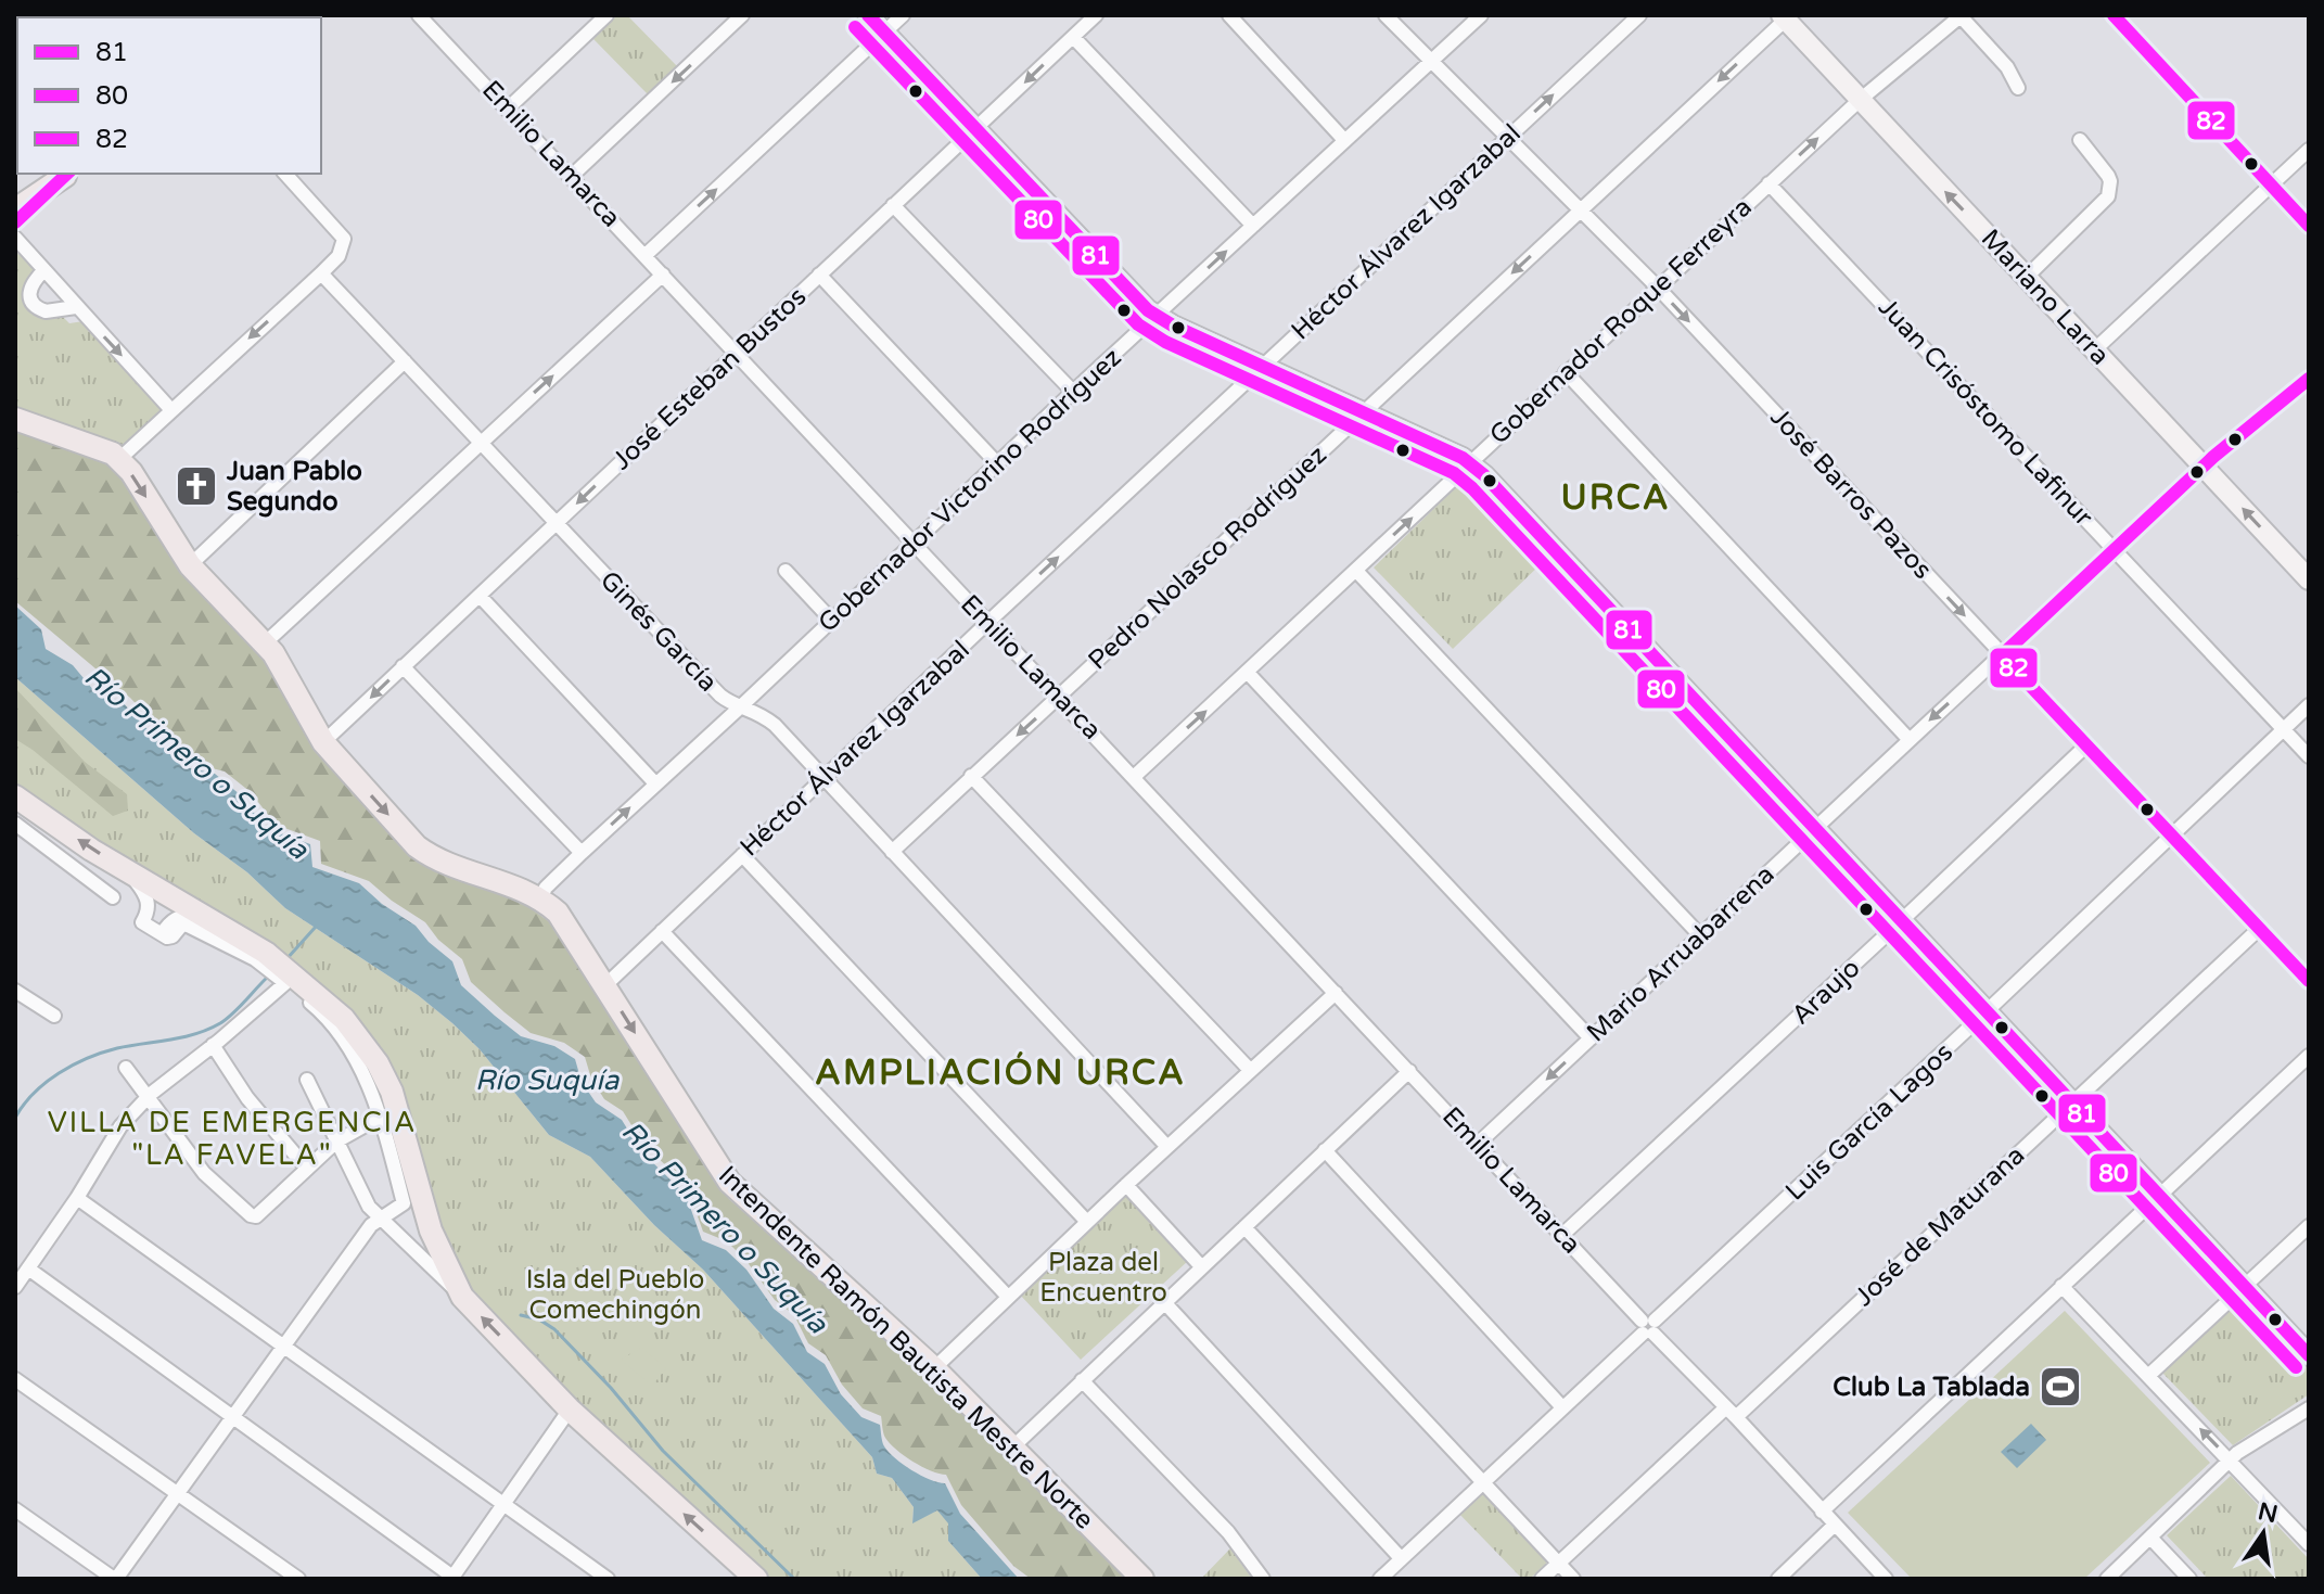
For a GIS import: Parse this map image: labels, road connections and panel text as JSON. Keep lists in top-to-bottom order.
{
  "streets": {
    "main road": ["Mariano Larra", "Intendente Ramón Bautista Mestre Norte"],
    "street": [
      "Emilio Lamarca",
      "Héctor Álvarez Igarzabal",
      "Gobernador Roque Ferreyra",
      "José Esteban Bustos",
      "Juan Crisóstomo Lafinur",
      "Gobernador Victorino Rodríguez",
      "José Barros Pazos",
      "Pedro Nolasco Rodríguez",
      "Ginés García",
      "Mario Arruabarrena",
      "Araujo",
      "Luis García Lagos",
      "José de Maturana"
    ]
  },
  "crossings": [
    ["Emilio Lamarca", "Héctor Álvarez Igarzabal"],
    ["Emilio Lamarca", "Gobernador Roque Ferreyra"],
    ["Emilio Lamarca", "José Esteban Bustos"],
    ["Emilio Lamarca", "Gobernador Victorino Rodríguez"],
    ["Emilio Lamarca", "Pedro Nolasco Rodríguez"],
    ["Emilio Lamarca", "Mario Arruabarrena"],
    ["Emilio Lamarca", "Araujo"],
    ["Emilio Lamarca", "Luis García Lagos"],
    ["Emilio Lamarca", "José de Maturana"],
    ["Héctor Álvarez Igarzabal", "José Barros Pazos"],
    ["Héctor Álvarez Igarzabal", "Ginés García"],
    ["Héctor Álvarez Igarzabal", "Intendente Ramón Bautista Mestre Norte"],
    ["Mariano Larra", "Gobernador Roque Ferreyra"],
    ["Mariano Larra", "Pedro Nolasco Rodríguez"],
    ["Mariano Larra", "Mario Arruabarrena"],
    ["Gobernador Roque Ferreyra", "Juan Crisóstomo Lafinur"],
    ["Gobernador Roque Ferreyra", "José Barros Pazos"],
    ["José Esteban Bustos", "Ginés García"],
    ["José Esteban Bustos", "Intendente Ramón Bautista Mestre Norte"],
    ["Juan Crisóstomo Lafinur", "Mario Arruabarrena"],
    ["Juan Crisóstomo Lafinur", "Luis García Lagos"],
    ["Gobernador Victorino Rodríguez", "José Barros Pazos"],
    ["Gobernador Victorino Rodríguez", "Ginés García"],
    ["Gobernador Victorino Rodríguez", "Intendente Ramón Bautista Mestre Norte"],
    ["José Barros Pazos", "Pedro Nolasco Rodríguez"],
    ["José Barros Pazos", "Mario Arruabarrena"],
    ["José Barros Pazos", "Araujo"],
    ["José Barros Pazos", "Luis García Lagos"],
    ["José Barros Pazos", "José de Maturana"],
    ["Pedro Nolasco Rodríguez", "Ginés García"]
  ],
  "one_way": [
    "Héctor Álvarez Igarzabal",
    "Mariano Larra",
    "Gobernador Roque Ferreyra",
    "José Barros Pazos",
    "Pedro Nolasco Rodríguez",
    "Intendente Ramón Bautista Mestre Norte"
  ],
  "districts": ["URCA", "AMPLIACIÓN URCA", "VILLA DE EMERGENCIA \"LA FAVELA\""],
  "water": ["Río Primero o Suquía", "Río Suquía"],
  "parks": ["Plaza del Encuentro", "Isla del Pueblo Comechingón"],
  "places": {
    "church": ["Juan Pablo Segundo"],
    "sports": ["Club La Tablada"]
  },
  "lines": ["transit line 81", "transit line 82", "transit line 80"],
  "legend": ["81", "80", "82"],
  "north": "top"
}
